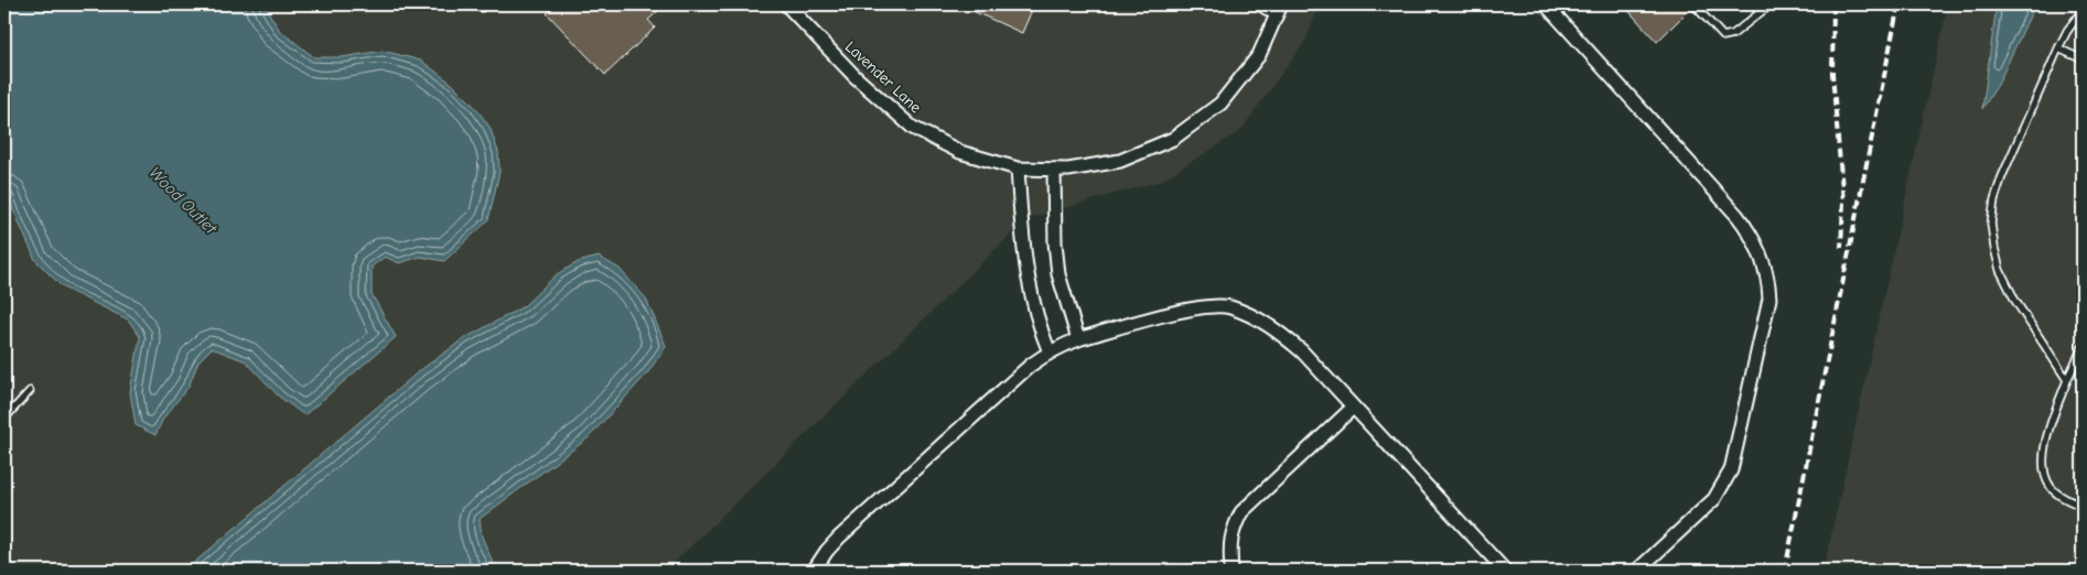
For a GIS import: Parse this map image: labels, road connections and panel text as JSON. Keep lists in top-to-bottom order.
{
  "streets": {
    "street": ["Lavender Lane"]
  },
  "water": ["Wood Outlet"]
}
